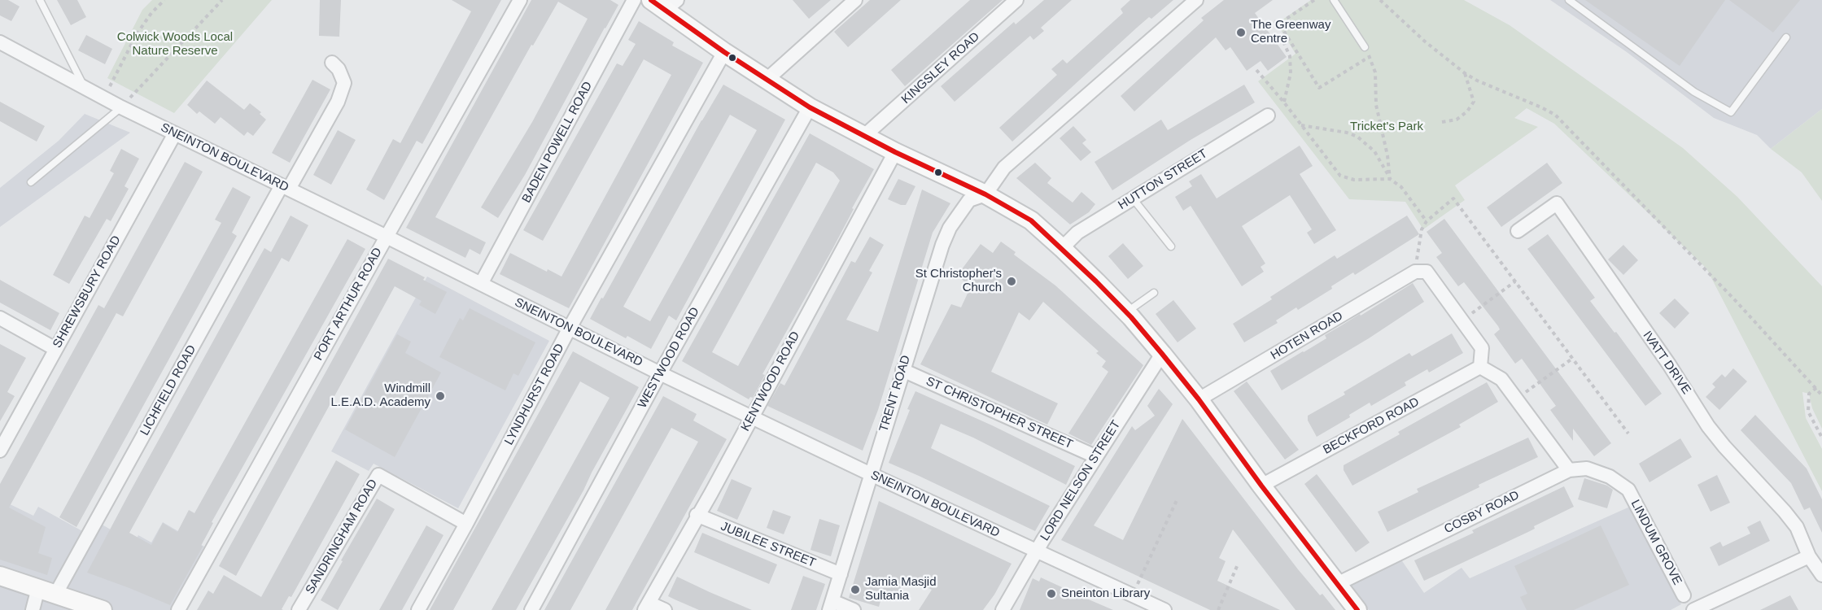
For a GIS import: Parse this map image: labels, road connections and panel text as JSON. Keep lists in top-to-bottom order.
{
  "streets": {
    "street": [
      "KINGSLEY ROAD",
      "BADEN POWELL ROAD",
      "SNEINTON BOULEVARD",
      "HUTTON STREET",
      "SHREWSBURY ROAD",
      "PORT ARTHUR ROAD",
      "HOTEN ROAD",
      "WESTWOOD ROAD",
      "IVATT DRIVE",
      "KENTWOOD ROAD",
      "LICHFIELD ROAD",
      "TRENT ROAD",
      "LYNDHURST ROAD",
      "ST CHRISTOPHER STREET",
      "BECKFORD ROAD",
      "LORD NELSON STREET",
      "COSBY ROAD",
      "SANDRINGHAM ROAD",
      "LINDUM GROVE",
      "JUBILEE STREET"
    ]
  },
  "crossings": [
    ["BADEN POWELL ROAD", "SNEINTON BOULEVARD"],
    ["SNEINTON BOULEVARD", "SHREWSBURY ROAD"],
    ["SNEINTON BOULEVARD", "PORT ARTHUR ROAD"],
    ["SNEINTON BOULEVARD", "WESTWOOD ROAD"],
    ["SNEINTON BOULEVARD", "KENTWOOD ROAD"],
    ["SNEINTON BOULEVARD", "LICHFIELD ROAD"],
    ["SNEINTON BOULEVARD", "TRENT ROAD"],
    ["SNEINTON BOULEVARD", "LYNDHURST ROAD"],
    ["SNEINTON BOULEVARD", "LORD NELSON STREET"],
    ["KENTWOOD ROAD", "JUBILEE STREET"],
    ["TRENT ROAD", "ST CHRISTOPHER STREET"],
    ["TRENT ROAD", "JUBILEE STREET"],
    ["LYNDHURST ROAD", "SANDRINGHAM ROAD"],
    ["ST CHRISTOPHER STREET", "LORD NELSON STREET"],
    ["COSBY ROAD", "LINDUM GROVE"]
  ],
  "parks": ["Colwick Woods Local Nature Reserve", "Tricket's Park"],
  "places": [
    "The Greenway Centre",
    "St Christopher's Church",
    "Windmill L.E.A.D. Academy",
    "Jamia Masjid Sultania",
    "Sneinton Library"
  ]
}
